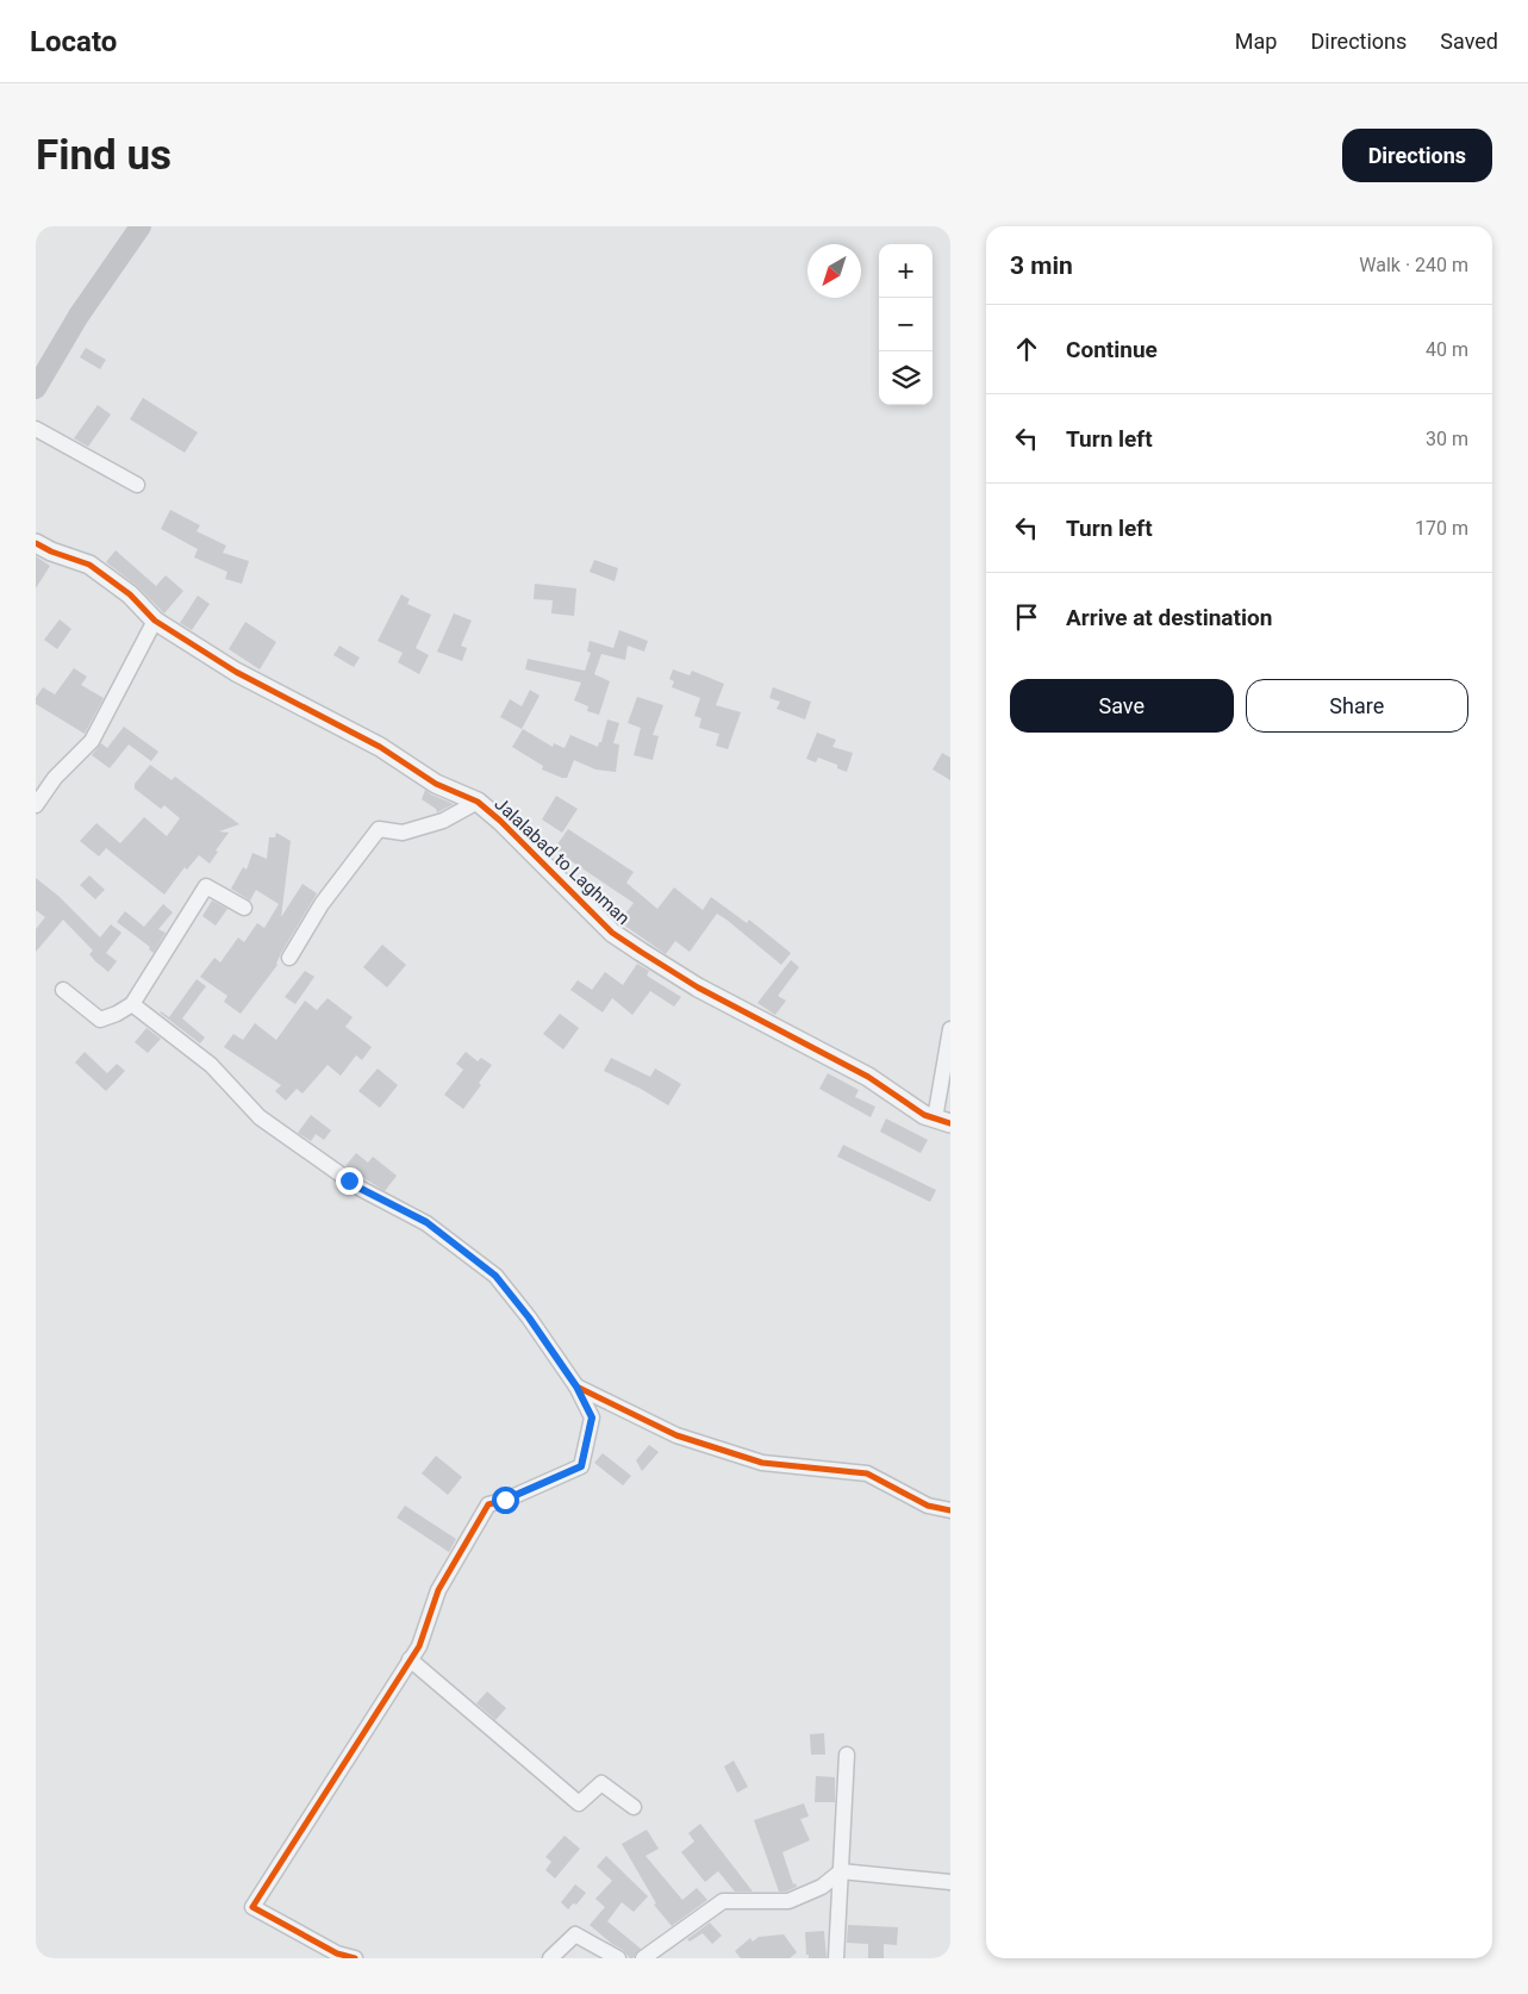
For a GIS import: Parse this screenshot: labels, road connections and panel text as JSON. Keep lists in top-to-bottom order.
{
  "streets": {
    "street": ["Jalalabad to Laghman"]
  },
  "north": "bottom left",
  "page": {
    "header": "Locato",
    "nav": ["Map", "Directions", "Saved"],
    "buttons": [
      "Directions",
      ["Save", "Share"]
    ],
    "title": "Find us",
    "heading": ["3 min", "Walk · 240 m"],
    "map_buttons": ["+", "−"],
    "list": [
      ["Continue", "40 m"],
      ["Turn left", "30 m"],
      ["Turn left", "170 m"],
      "Arrive at destination"
    ]
  }
}
